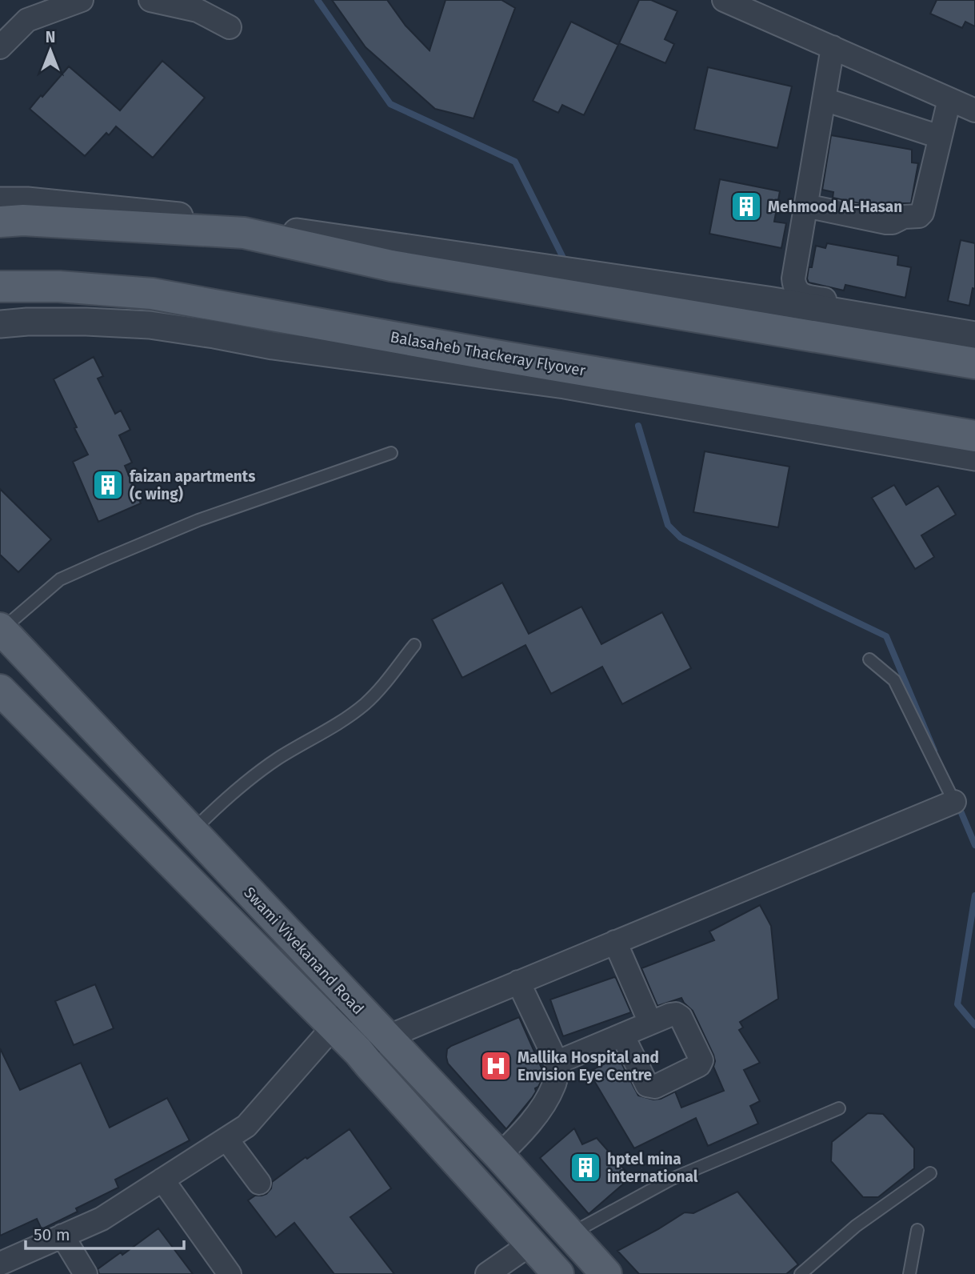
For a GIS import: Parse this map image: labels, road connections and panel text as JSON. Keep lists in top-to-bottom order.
{
  "streets": {
    "main road": ["Balasaheb Thackeray Flyover", "Swami Vivekanand Road"]
  },
  "places": {
    "building": ["Mehmood Al-Hasan", "faizan apartments (c wing)", "hptel mina international"],
    "hospital": ["Mallika Hospital and Envision Eye Centre"]
  },
  "scale_bar": "50 m",
  "north": "top"
}
